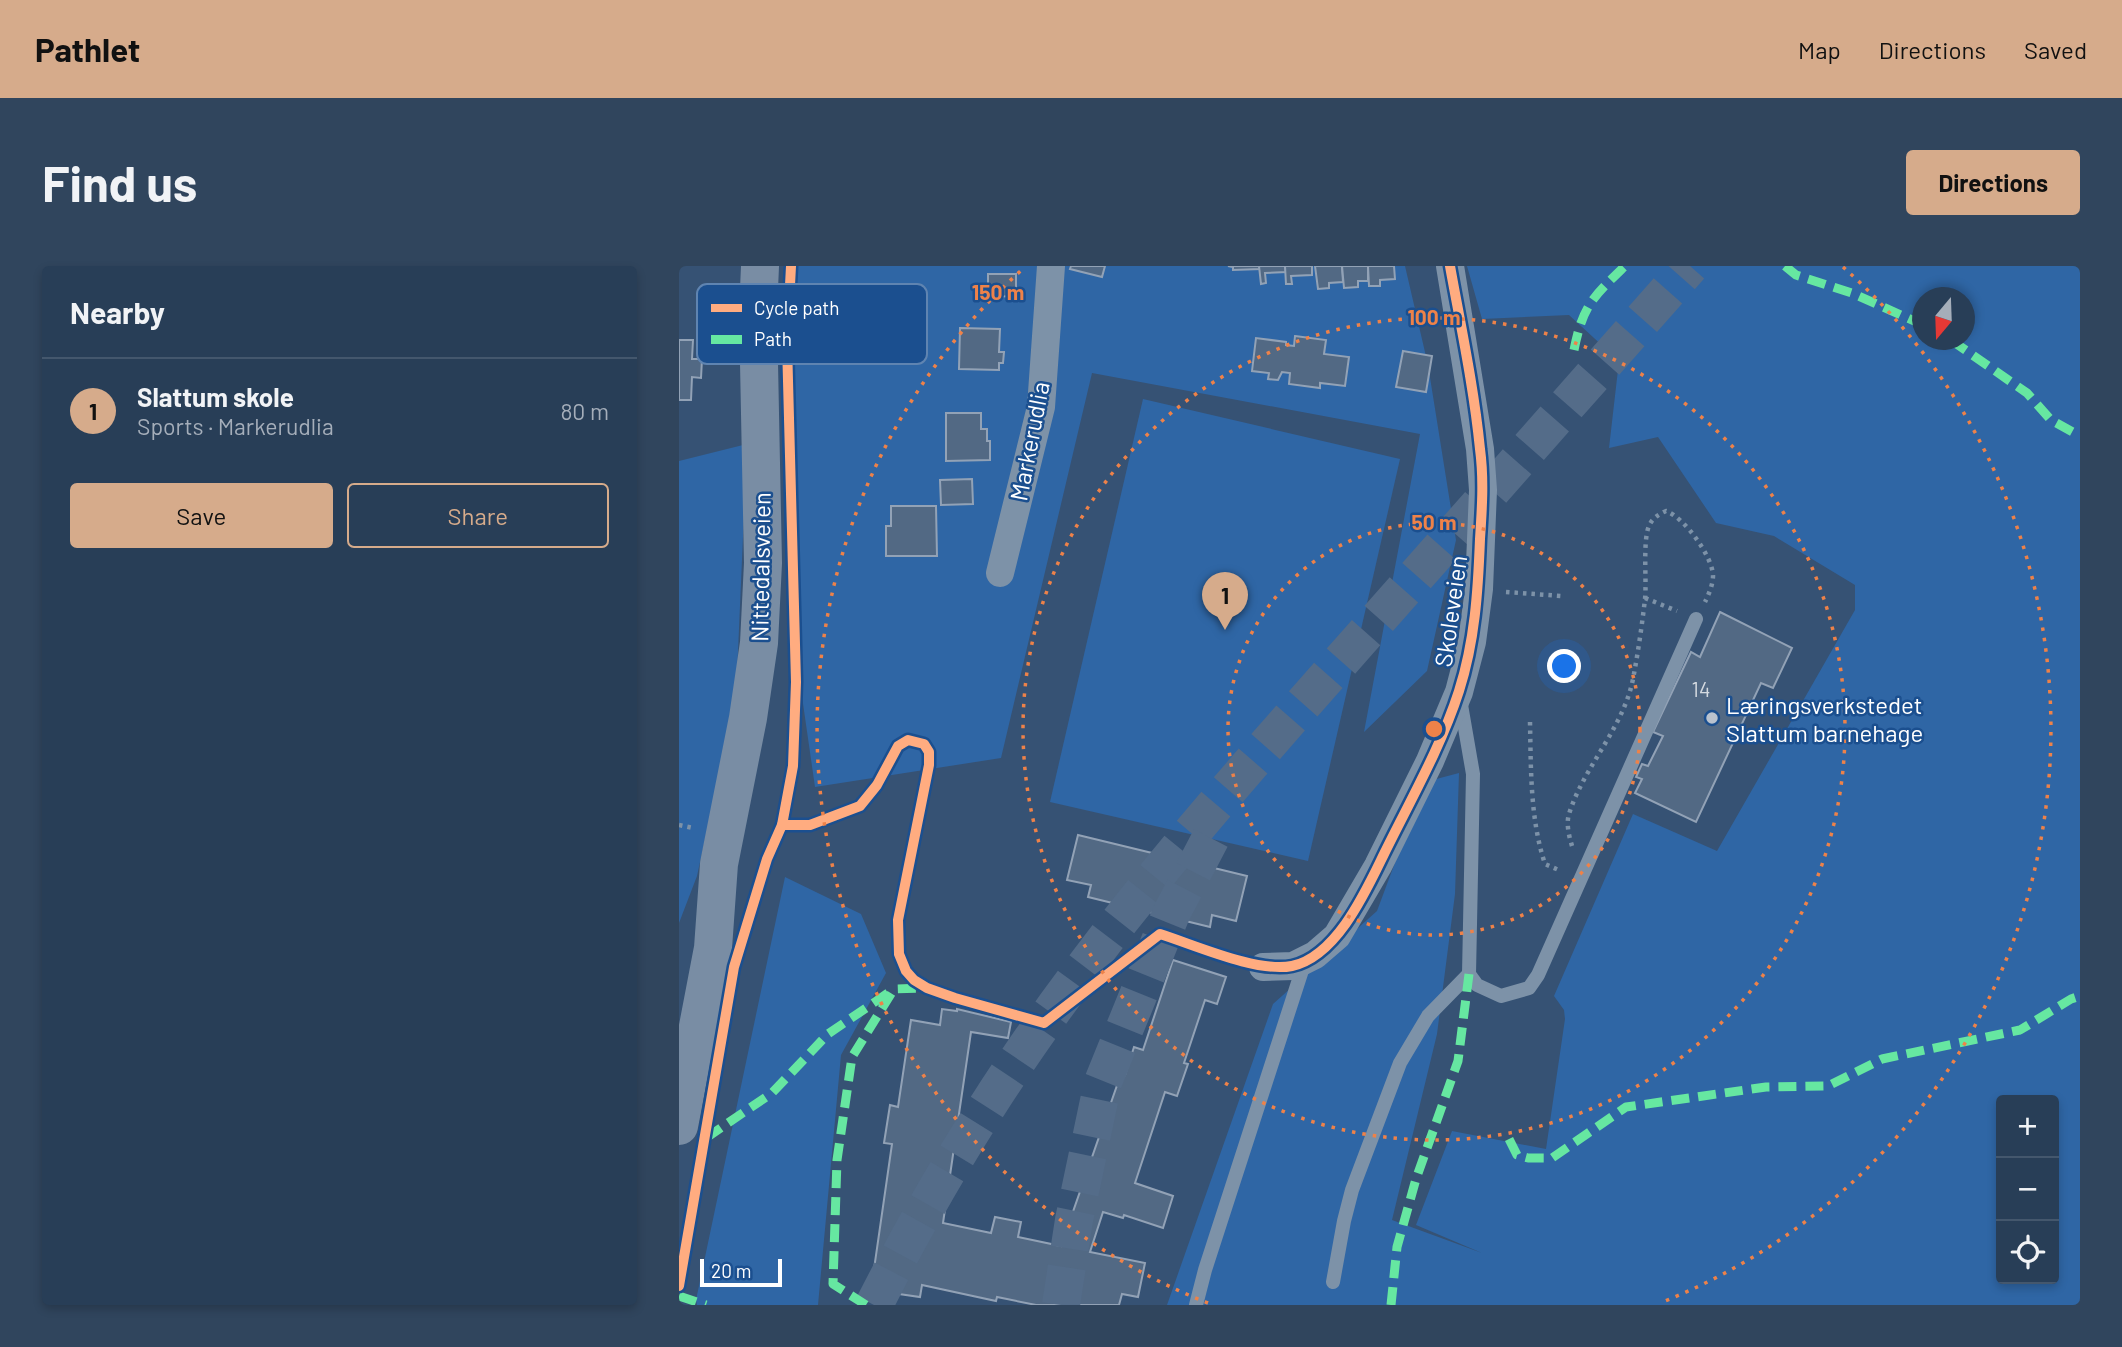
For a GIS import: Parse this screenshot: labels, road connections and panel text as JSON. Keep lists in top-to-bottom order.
{
  "streets": {
    "main road": ["Nittedalsveien"],
    "street": ["Markerudlia", "Skoleveien"]
  },
  "places": ["Læringsverkstedet Slattum barnehage"],
  "house_numbers": ["14"],
  "legend": ["Cycle path", "Path"],
  "scale_bar": "20 m",
  "north": "bottom",
  "page": {
    "header": "Pathlet",
    "nav": ["Map", "Directions", "Saved"],
    "buttons": [
      "Directions",
      ["Save", "Share"]
    ],
    "title": "Find us",
    "heading": "Nearby",
    "list": [
      {
        "mark": "1",
        "name": "Slattum skole",
        "note": "Sports · Markerudlia",
        "value": "80 m"
      }
    ],
    "pins": "1",
    "map_buttons": ["+", "−"],
    "scale": "20 m"
  },
  "rings": ["150 m", "100 m", "50 m"]
}
